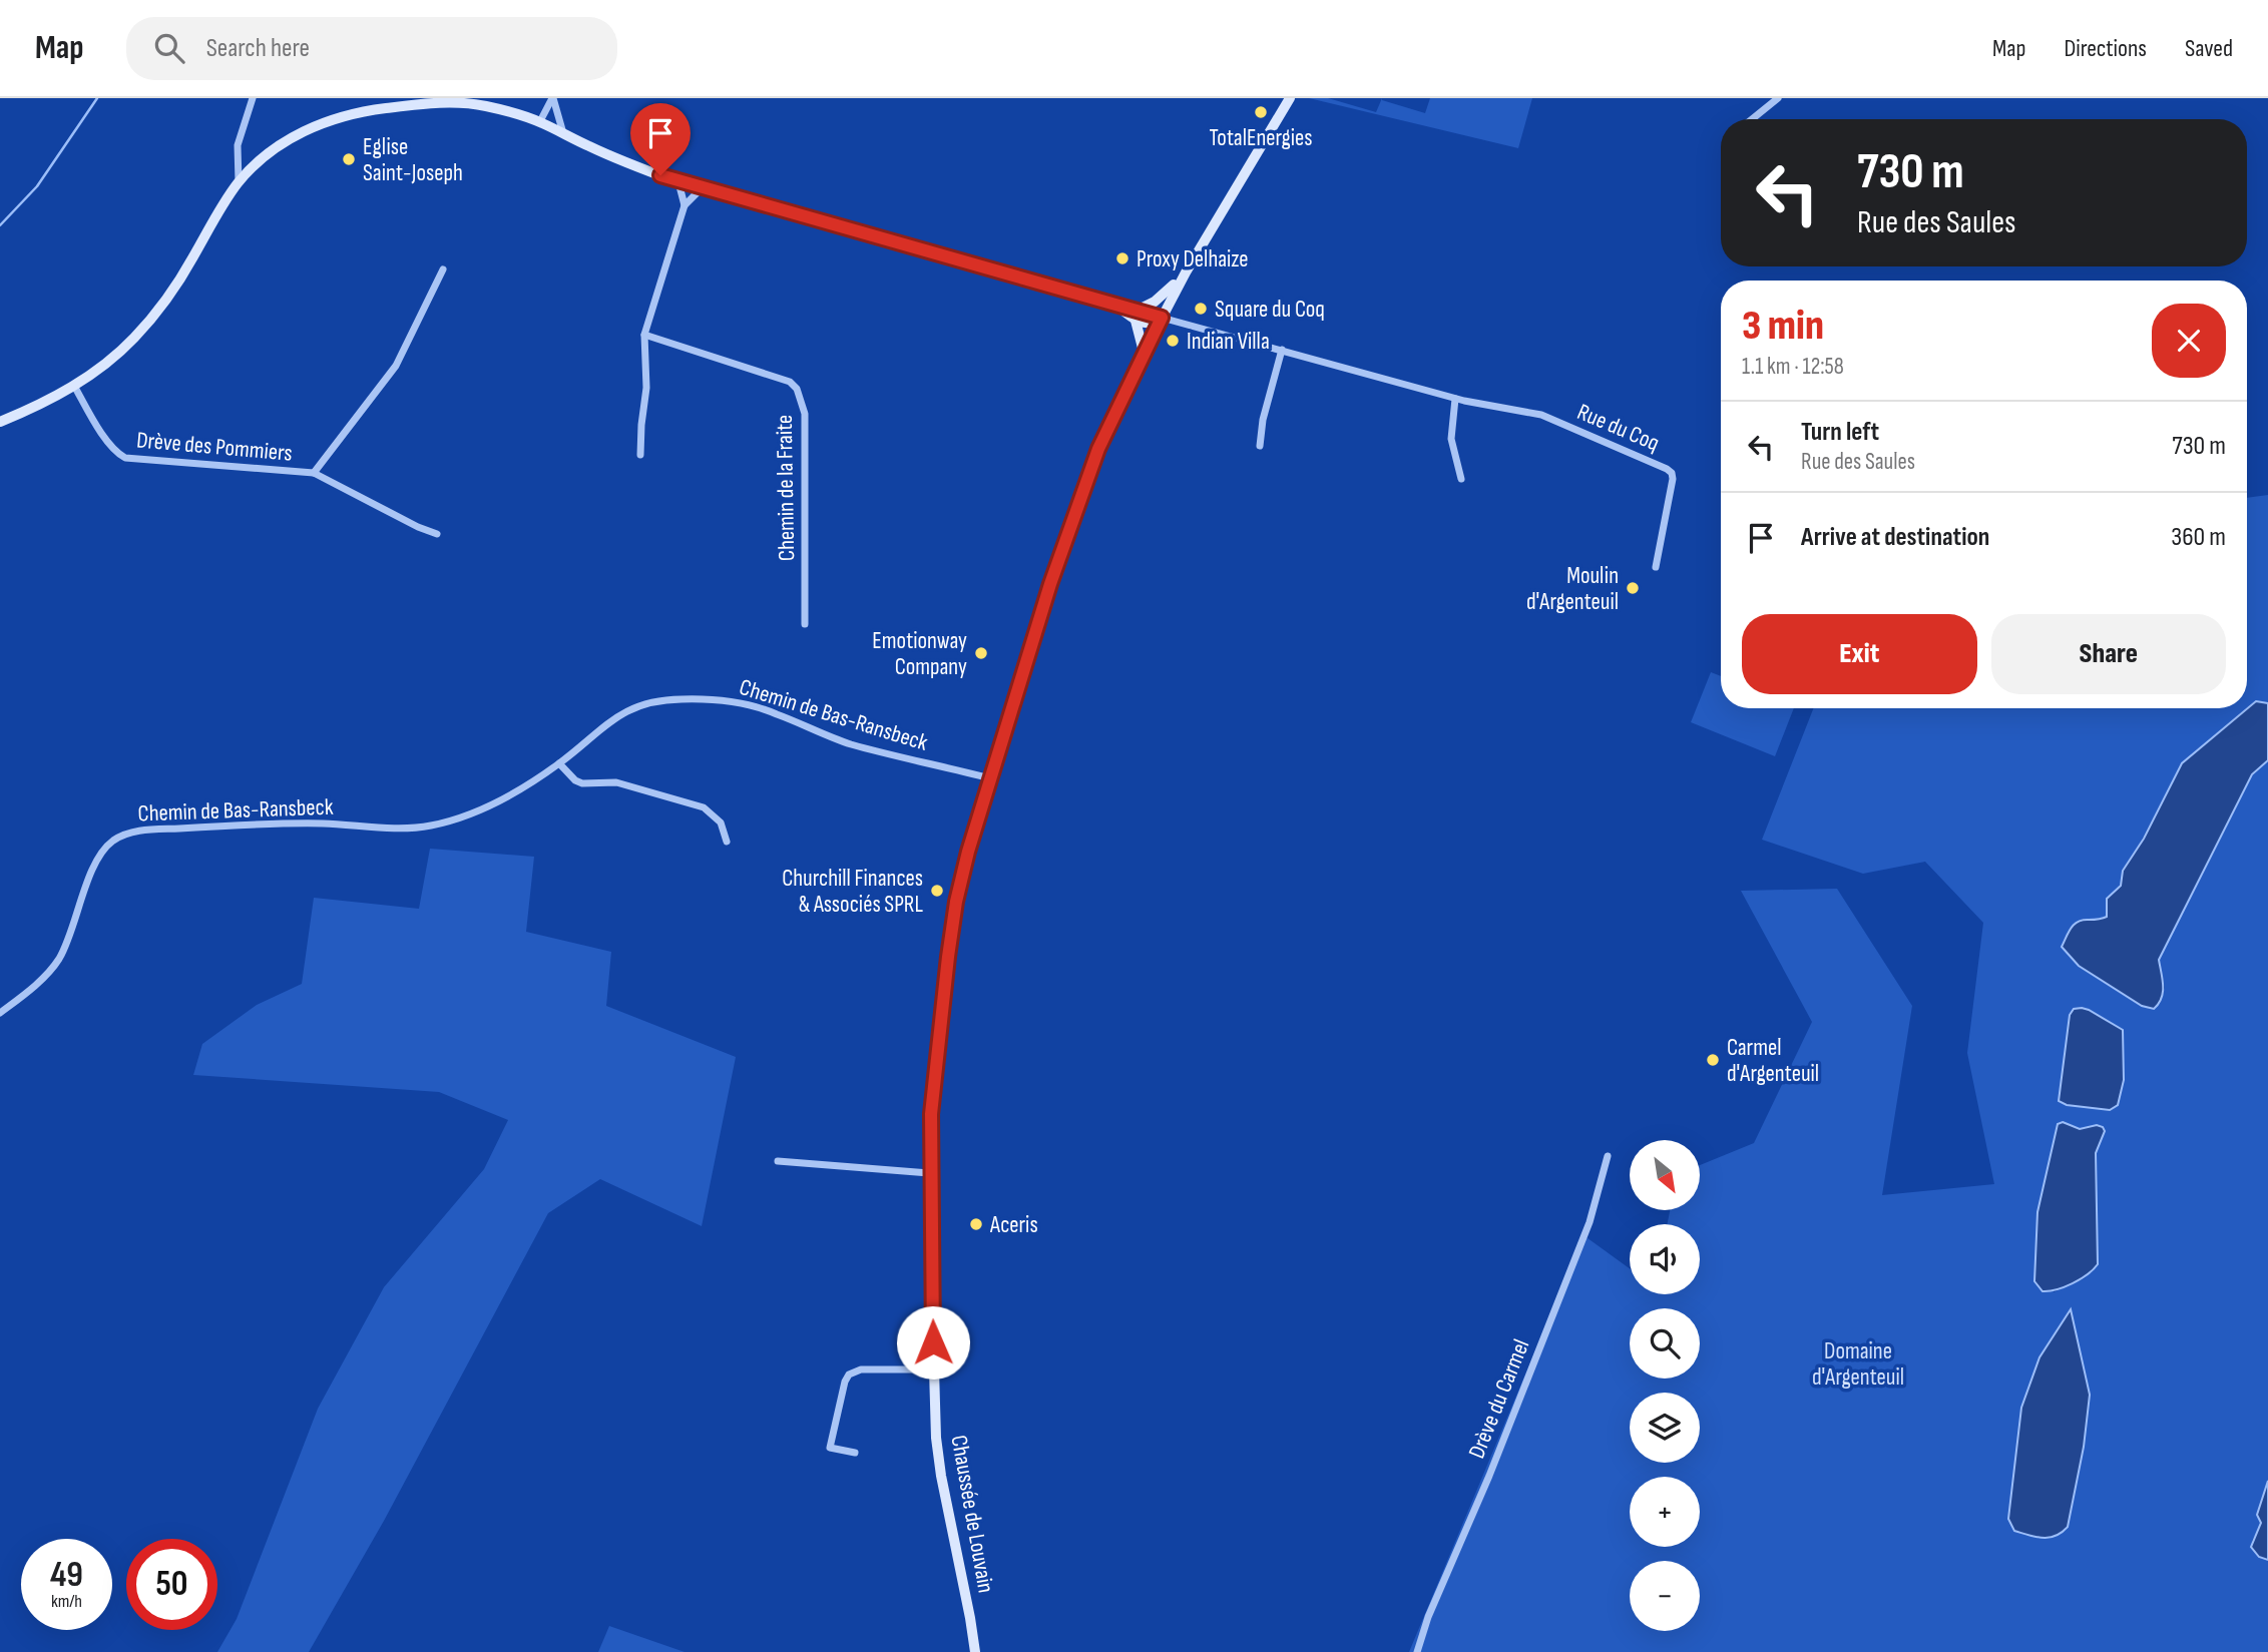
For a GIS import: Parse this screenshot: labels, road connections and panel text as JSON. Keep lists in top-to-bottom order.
{
  "streets": {
    "main road": ["Chaussée de Louvain"],
    "street": [
      "Rue du Coq",
      "Drève des Pommiers",
      "Chemin de la Fraite",
      "Chemin de Bas-Ransbeck",
      "Drève du Carmel"
    ]
  },
  "crossings": [
    ["Rue du Coq", "Chaussée de Louvain"],
    ["Chemin de Bas-Ransbeck", "Chaussée de Louvain"]
  ],
  "parks": ["Domaine d'Argenteuil"],
  "places": [
    "TotalEnergies",
    "Eglise Saint-Joseph",
    "Proxy Delhaize",
    "Square du Coq",
    "Indian Villa",
    "Moulin d'Argenteuil",
    "Emotionway Company",
    "Churchill Finances & Associés SPRL",
    "Carmel d'Argenteuil",
    "Aceris"
  ],
  "north": "bottom right",
  "page": {
    "header": "Map",
    "search": "Search here",
    "nav": ["Map", "Directions", "Saved"],
    "turn": ["730 m", "Rue des Saules"],
    "heading": ["3 min", "1.1 km · 12:58"],
    "list": [
      {
        "name": "Turn left",
        "note": "Rue des Saules",
        "value": "730 m"
      },
      {
        "name": "Arrive at destination",
        "value": "360 m"
      }
    ],
    "buttons": ["Exit", "Share"],
    "map_buttons": ["+", "−"],
    "speed": "49 km/h",
    "limit": "50"
  }
}
